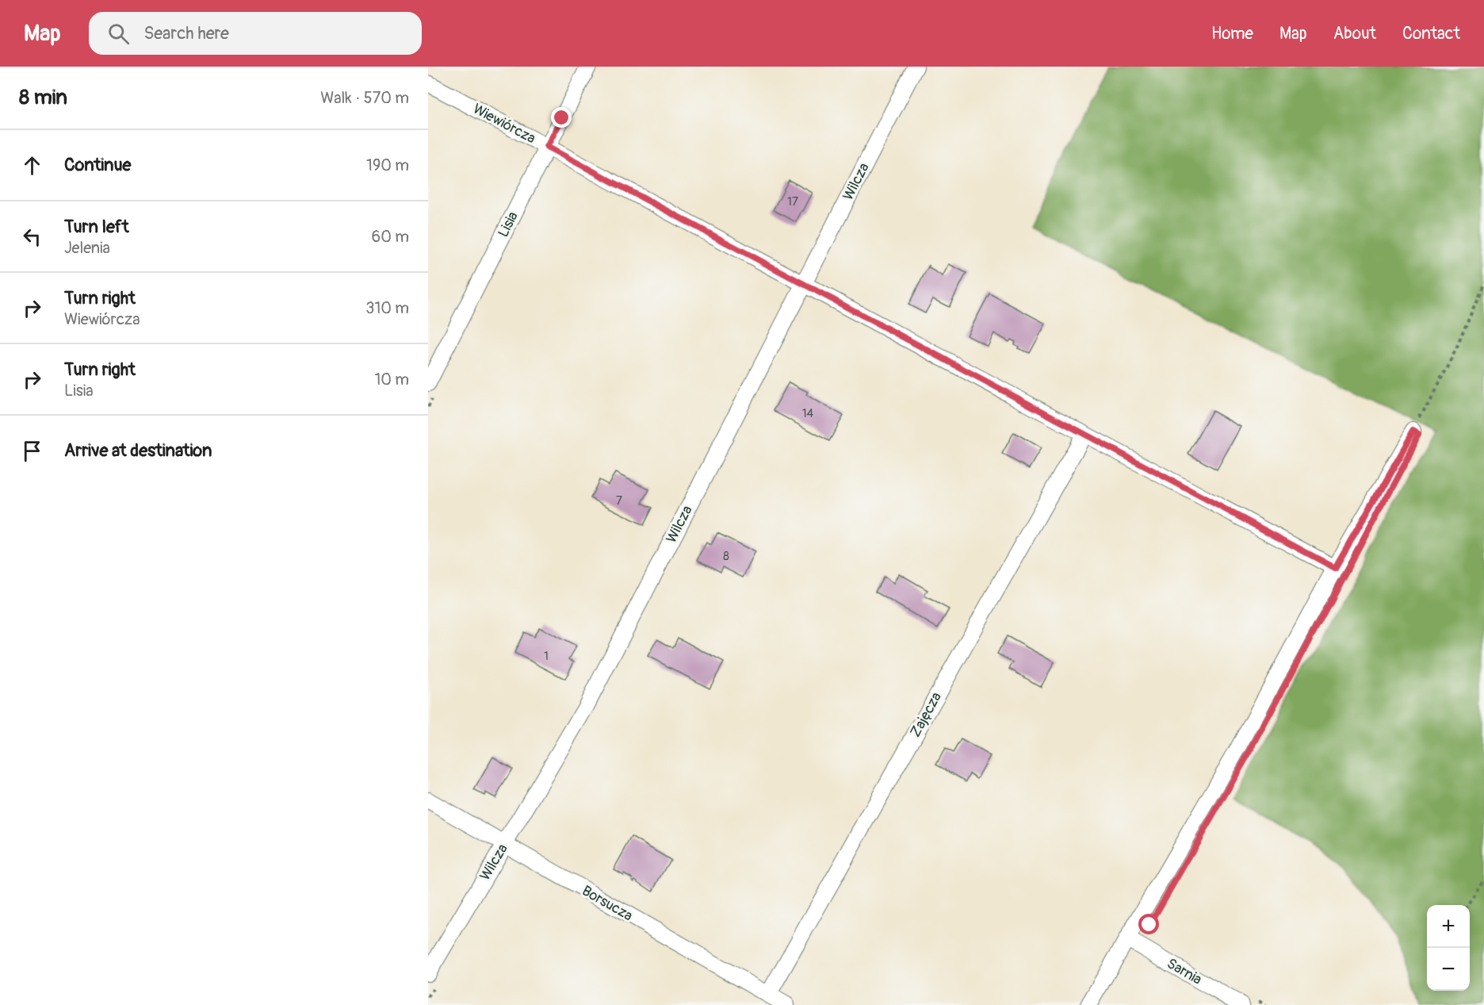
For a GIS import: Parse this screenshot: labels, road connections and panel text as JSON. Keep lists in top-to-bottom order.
{
  "streets": {
    "street": [
      "Wiewiórcza",
      "Wilcza",
      "Lisia",
      "Zajęcza",
      "Borsucza",
      "Sarnia"
    ]
  },
  "crossings": [
    ["Wiewiórcza", "Wilcza"],
    ["Wiewiórcza", "Lisia"],
    ["Wiewiórcza", "Zajęcza"],
    ["Wilcza", "Borsucza"],
    ["Zajęcza", "Borsucza"]
  ],
  "house_numbers": [
    "17",
    "14",
    "7",
    "8",
    "1"
  ],
  "page": {
    "header": "Map",
    "search": "Search here",
    "nav": [
      "Home",
      "Map",
      "About",
      "Contact"
    ],
    "heading": ["8 min", "Walk · 570 m"],
    "list": [
      ["Continue", "190 m"],
      ["Turn left", "Jelenia", "60 m"],
      ["Turn right", "Wiewiórcza", "310 m"],
      ["Turn right", "Lisia", "10 m"],
      "Arrive at destination"
    ],
    "map_buttons": ["+", "−"]
  }
}
